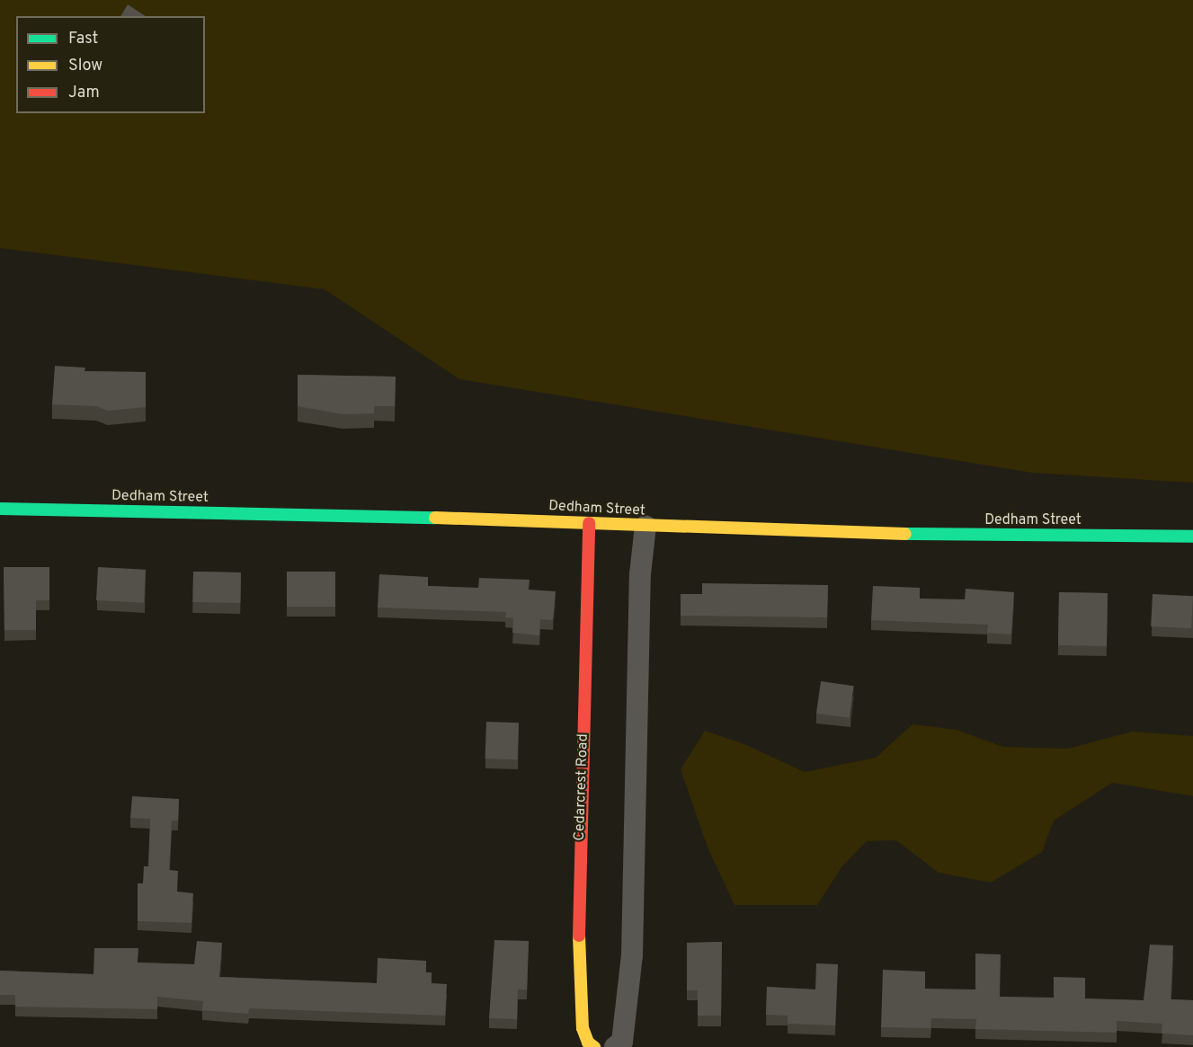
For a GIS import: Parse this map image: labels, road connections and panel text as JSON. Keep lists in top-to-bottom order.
{
  "streets": {
    "main road": ["Dedham Street", "Cedarcrest Road"]
  },
  "crossings": [
    ["Dedham Street", "Cedarcrest Road"]
  ],
  "legend": ["Fast", "Slow", "Jam"]
}
